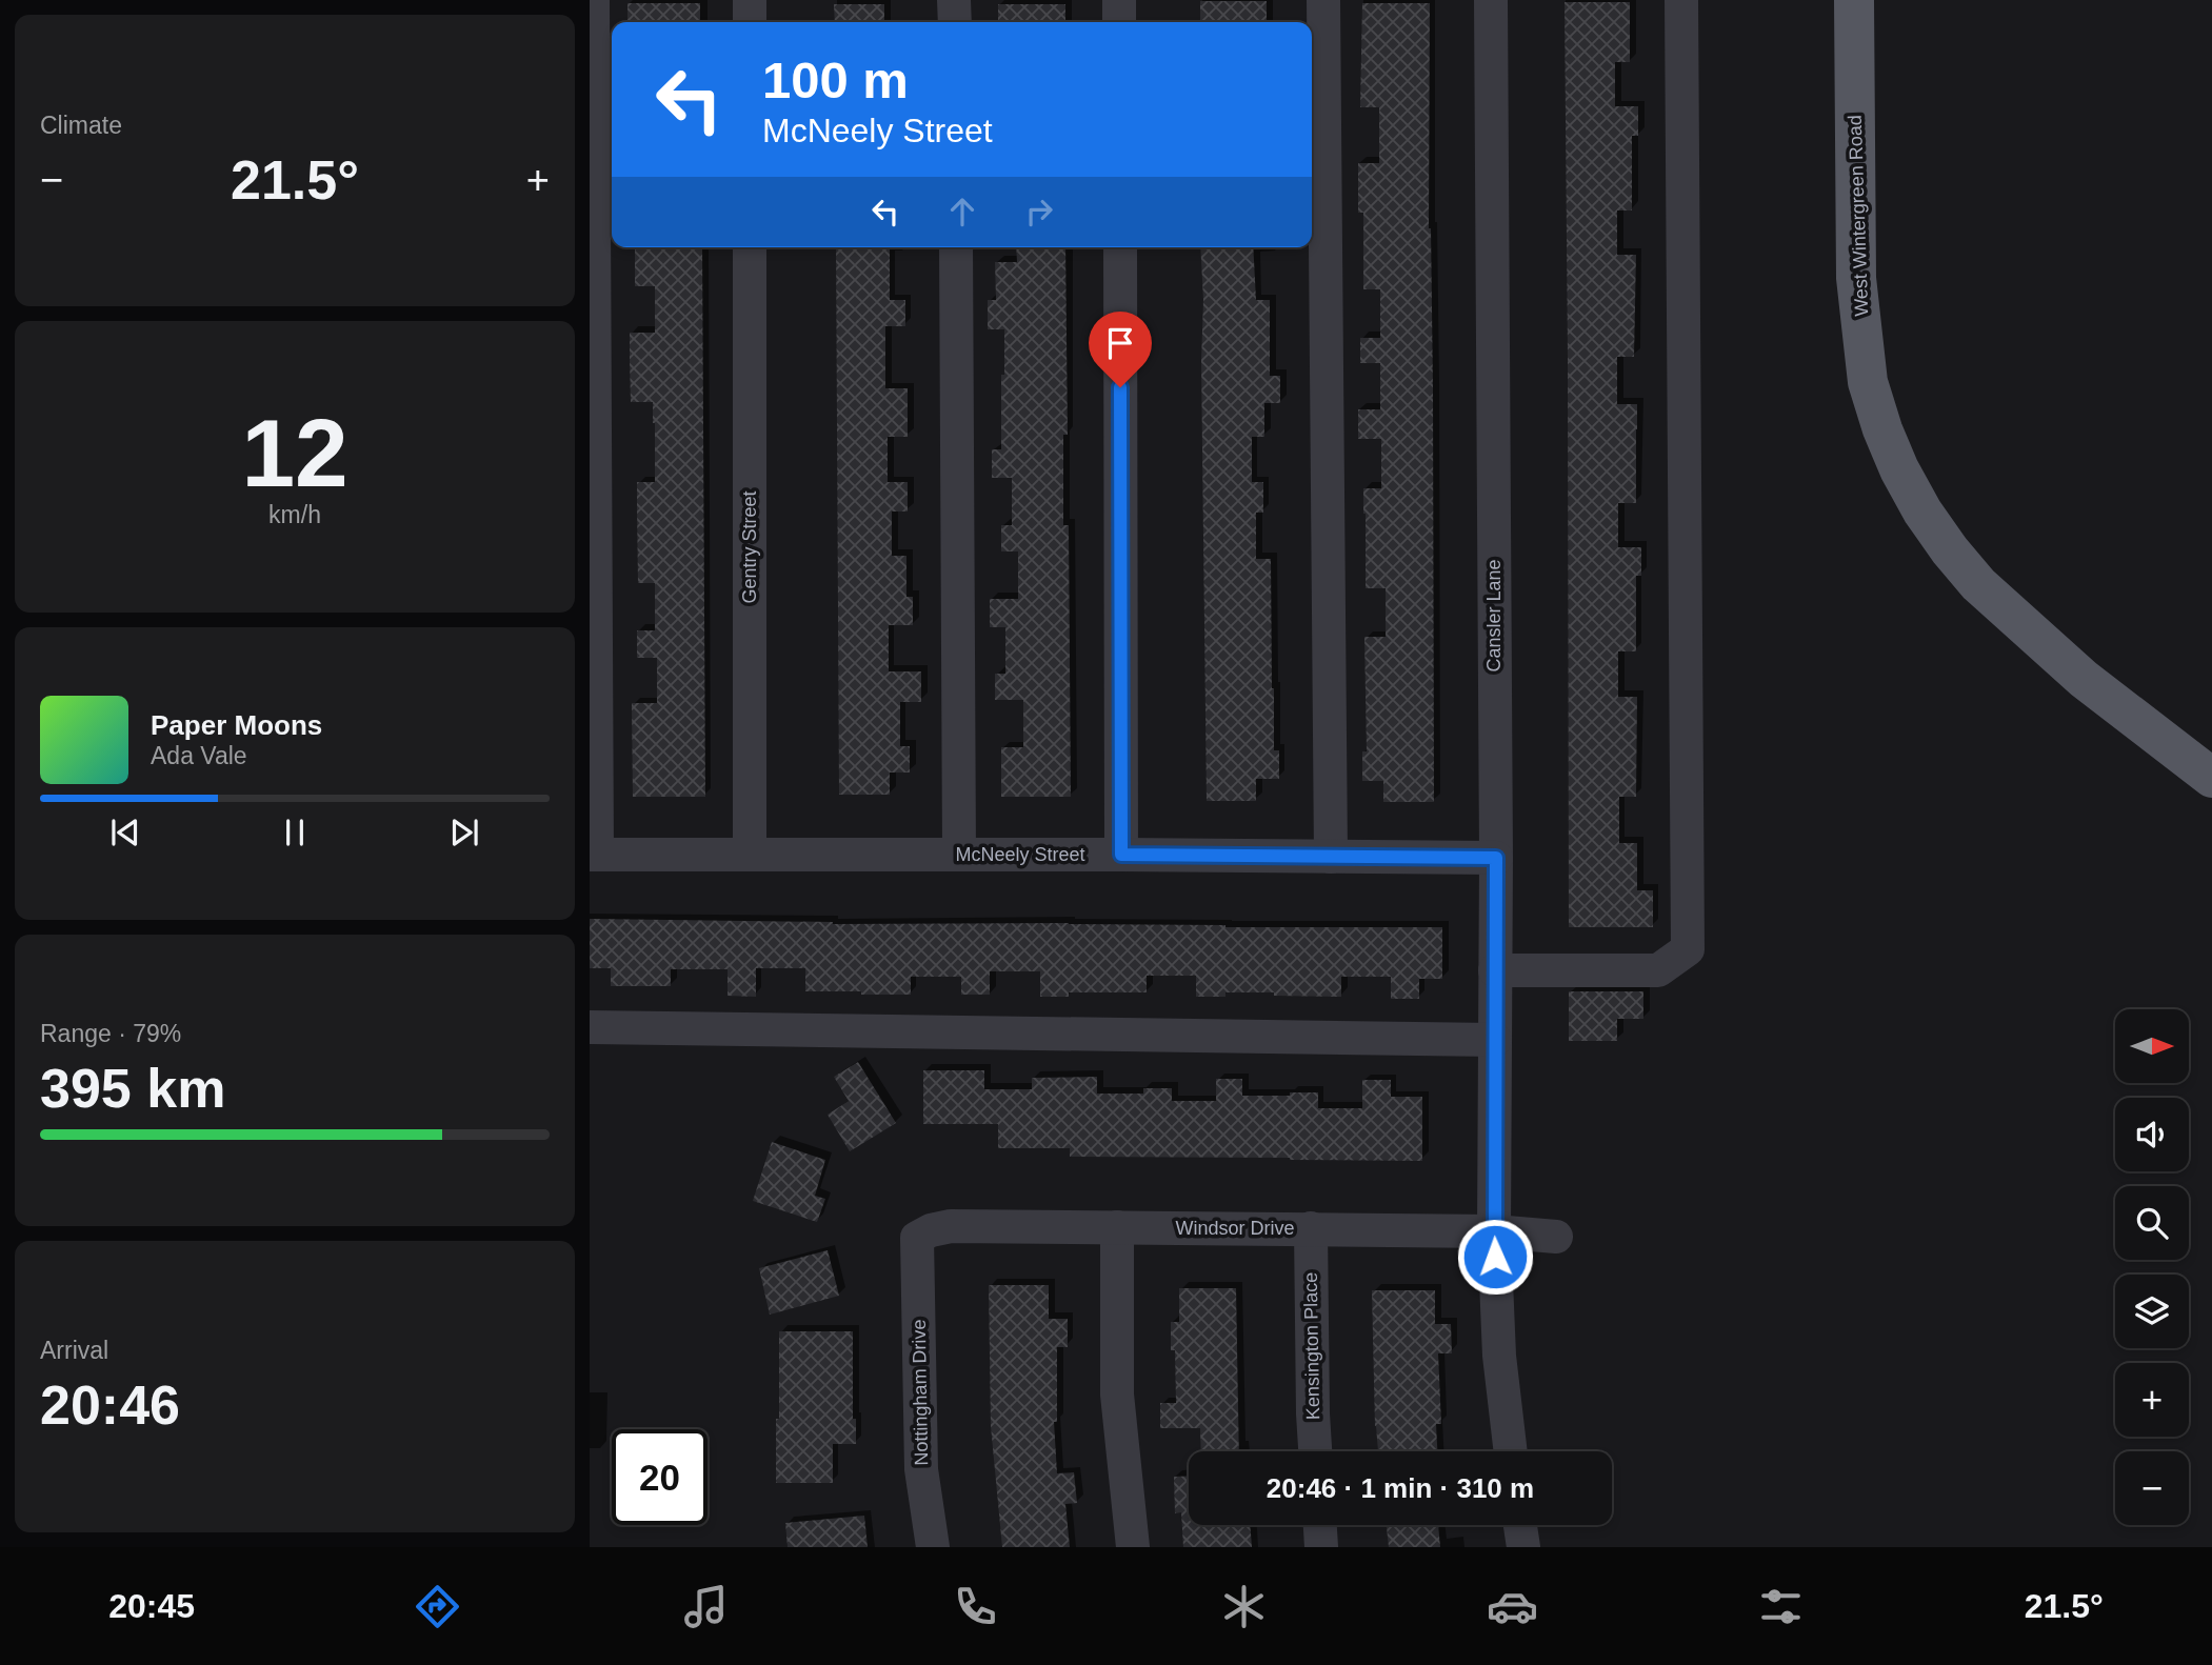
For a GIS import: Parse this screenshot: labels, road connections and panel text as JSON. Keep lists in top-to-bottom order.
{
  "streets": {
    "main road": ["West Wintergreen Road"],
    "street": [
      "Gentry Street",
      "Cansler Lane",
      "McNeely Street",
      "Windsor Drive",
      "Kensington Place",
      "Nottingham Drive"
    ]
  },
  "crossings": [
    ["Gentry Street", "McNeely Street"],
    ["Cansler Lane", "McNeely Street"],
    ["Cansler Lane", "Windsor Drive"],
    ["Windsor Drive", "Kensington Place"],
    ["Windsor Drive", "Nottingham Drive"]
  ],
  "north": "right",
  "page": {
    "tile": [
      "Climate",
      ["12", "km/h"],
      ["Range · 79%", "395 km"],
      ["Arrival", "20:46"]
    ],
    "turn": ["100 m", "McNeely Street"],
    "heat": ["−", "21.5°", "+"],
    "song": ["Paper Moons", "Ada Vale"],
    "map_buttons": ["+", "−"],
    "limit": "20",
    "trip": "20:46 · 1 min · 310 m",
    "tabs": ["20:45", "21.5°"]
  }
}
